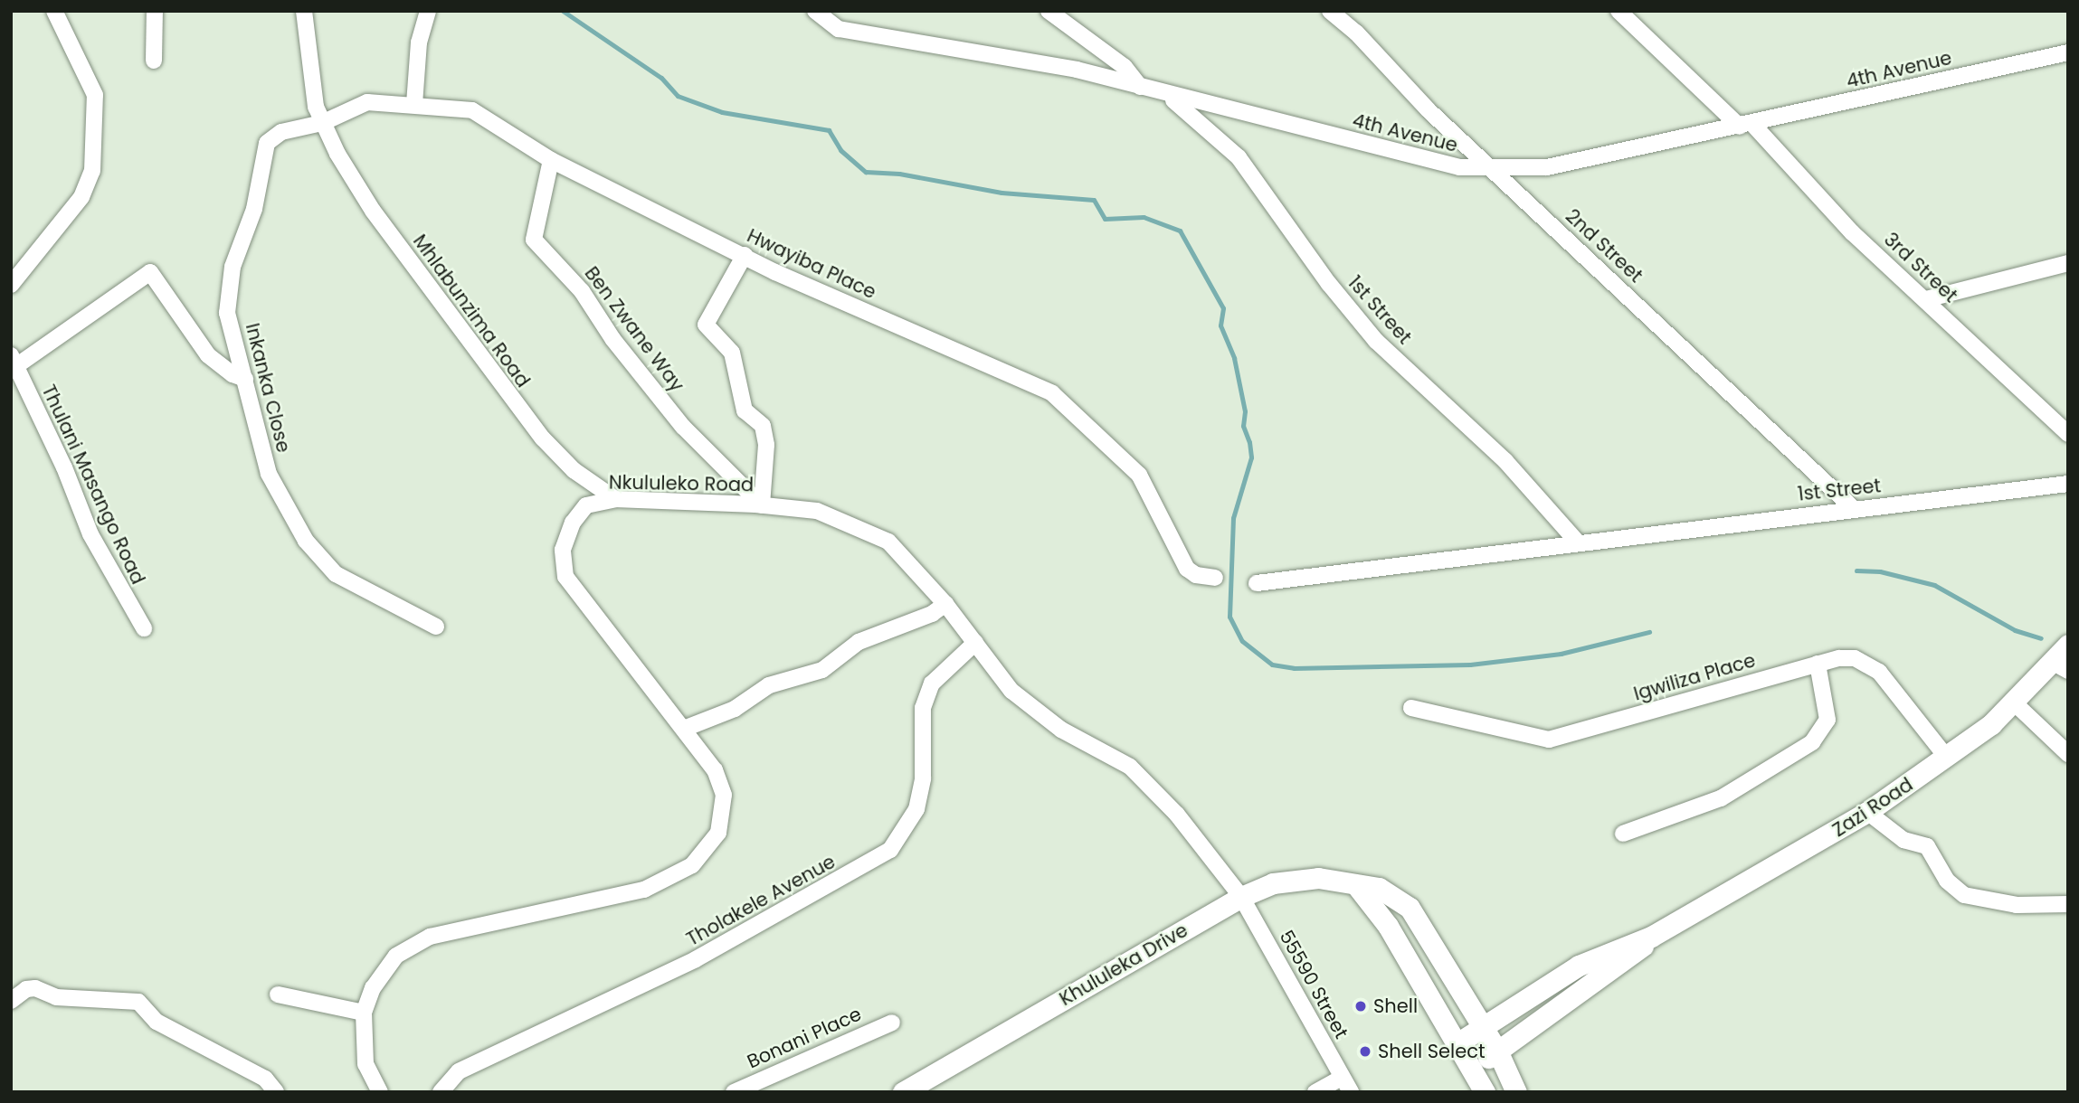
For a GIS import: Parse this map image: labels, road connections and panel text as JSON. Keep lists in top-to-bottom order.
{
  "streets": {
    "street": [
      "4th Avenue",
      "2nd Street",
      "Hwayiba Place",
      "3rd Street",
      "1st Street",
      "Mhlabunzima Road",
      "Ben Zwane Way",
      "Inkanka Close",
      "Nkululeko Road",
      "Thulani Masango Road",
      "Igwiliza Place",
      "Zazi Road",
      "Tholakele Avenue",
      "Khululeka Drive",
      "55590 Street",
      "Bonani Place"
    ]
  },
  "crossings": [
    ["4th Avenue", "2nd Street"],
    ["4th Avenue", "3rd Street"],
    ["4th Avenue", "1st Street"],
    ["2nd Street", "1st Street"],
    ["Hwayiba Place", "Mhlabunzima Road"],
    ["Hwayiba Place", "Ben Zwane Way"],
    ["Hwayiba Place", "Inkanka Close"],
    ["Mhlabunzima Road", "Inkanka Close"],
    ["Mhlabunzima Road", "Nkululeko Road"],
    ["Ben Zwane Way", "Nkululeko Road"],
    ["Nkululeko Road", "Tholakele Avenue"],
    ["Nkululeko Road", "Khululeka Drive"],
    ["Nkululeko Road", "55590 Street"],
    ["Igwiliza Place", "Zazi Road"],
    ["Zazi Road", "Khululeka Drive"],
    ["Khululeka Drive", "55590 Street"]
  ],
  "places": ["Shell", "Shell Select"]
}
